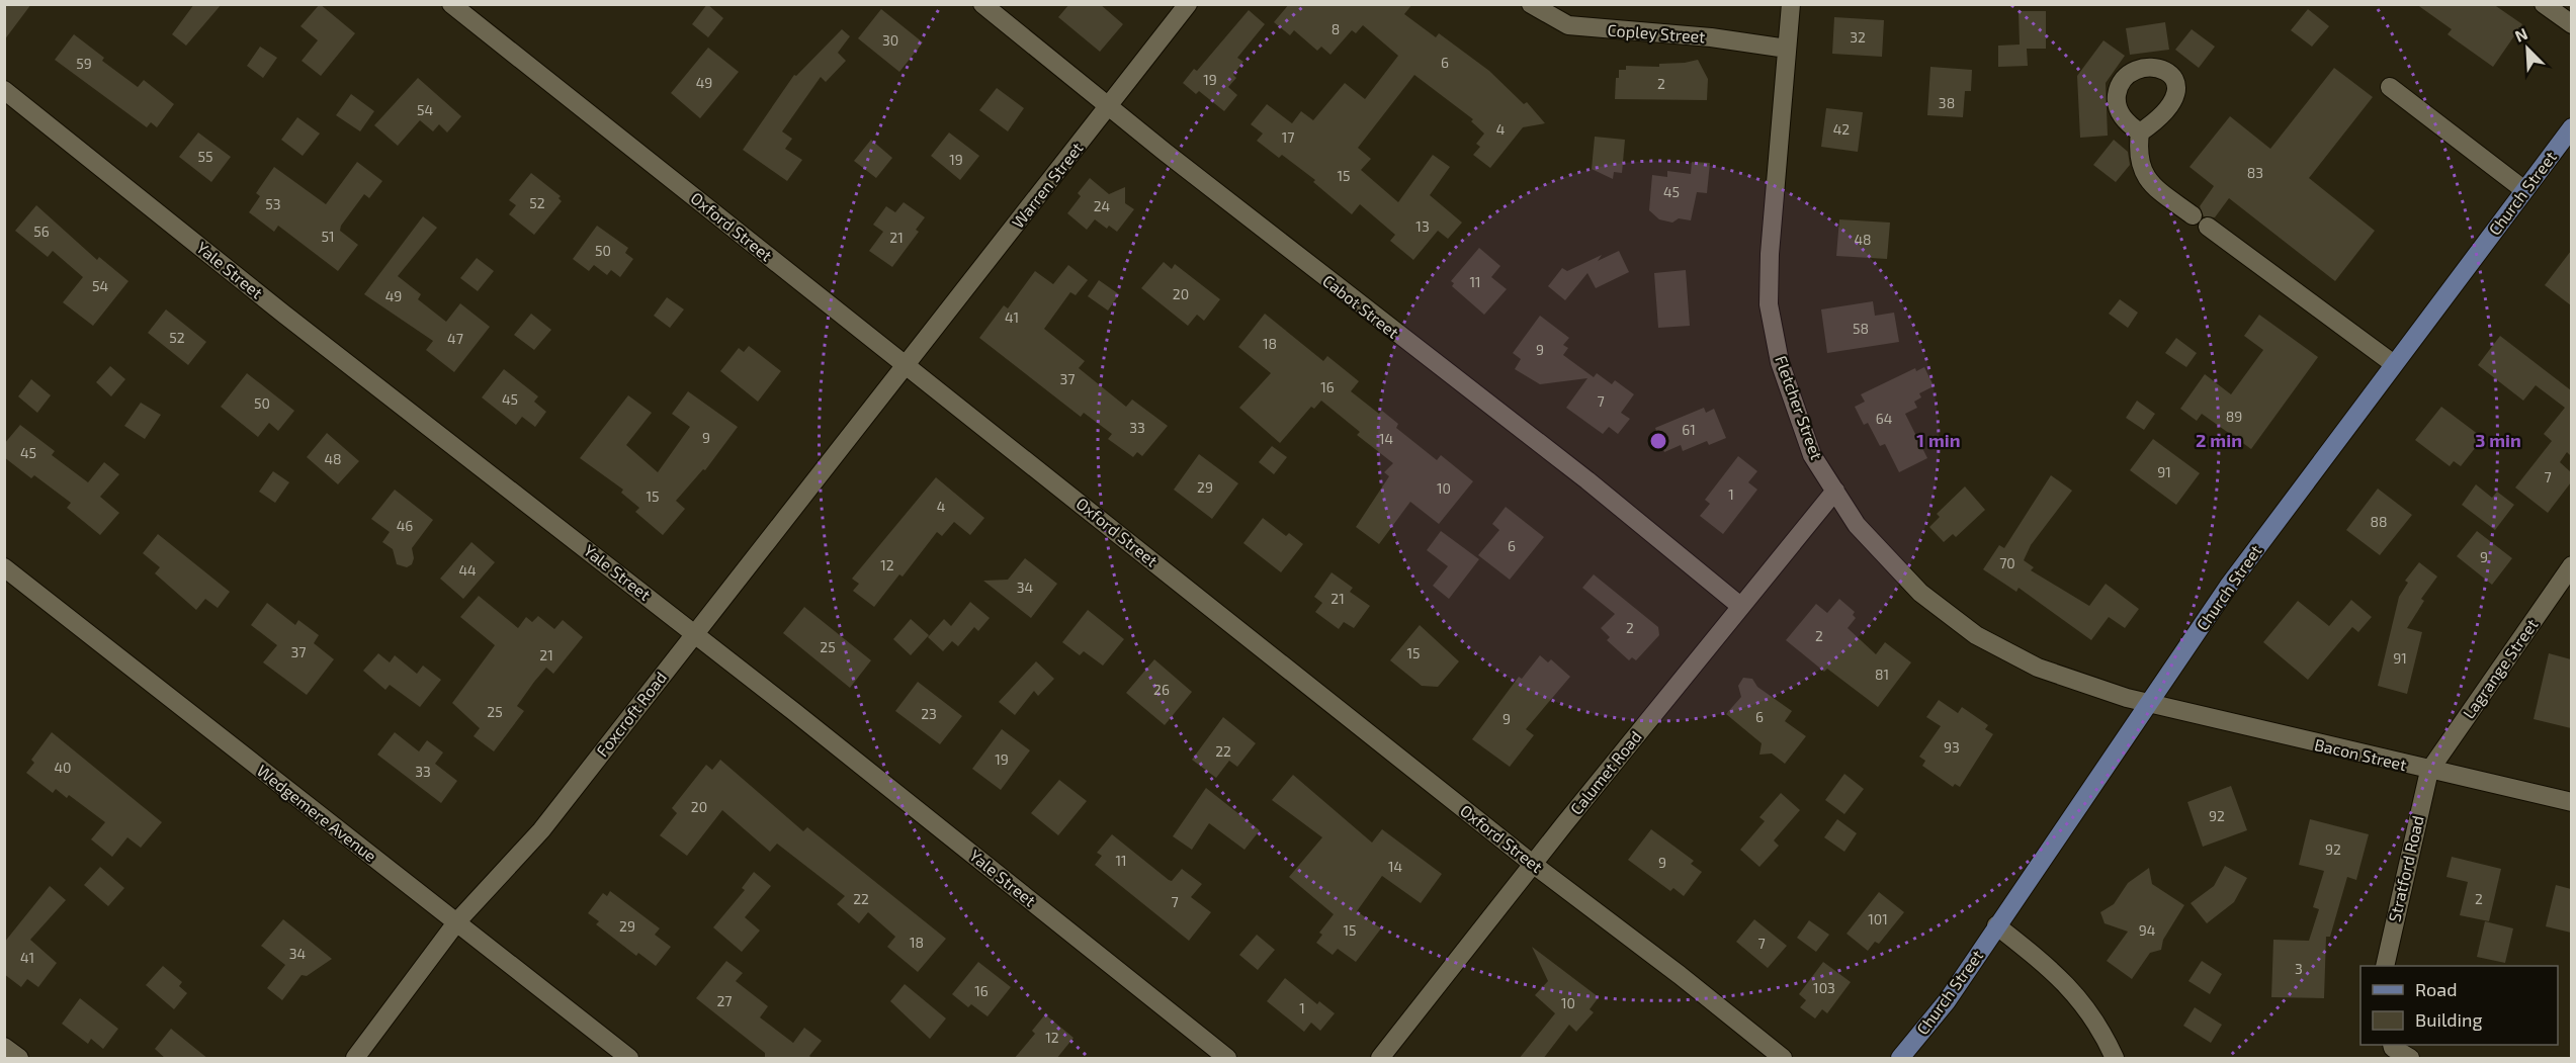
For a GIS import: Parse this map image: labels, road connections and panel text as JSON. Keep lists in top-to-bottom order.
{
  "streets": {
    "main road": ["Church Street"],
    "street": [
      "Copley Street",
      "Warren Street",
      "Oxford Street",
      "Yale Street",
      "Cabot Street",
      "Fletcher Street",
      "Lagrange Street",
      "Foxcroft Road",
      "Bacon Street",
      "Calumet Road",
      "Wedgemere Avenue",
      "Stratford Road"
    ]
  },
  "crossings": [
    ["Copley Street", "Fletcher Street"],
    ["Warren Street", "Oxford Street"],
    ["Warren Street", "Cabot Street"],
    ["Warren Street", "Foxcroft Road"],
    ["Church Street", "Fletcher Street"],
    ["Church Street", "Bacon Street"],
    ["Oxford Street", "Foxcroft Road"],
    ["Oxford Street", "Calumet Road"],
    ["Yale Street", "Foxcroft Road"],
    ["Cabot Street", "Calumet Road"],
    ["Fletcher Street", "Bacon Street"],
    ["Fletcher Street", "Calumet Road"],
    ["Lagrange Street", "Bacon Street"],
    ["Lagrange Street", "Stratford Road"],
    ["Foxcroft Road", "Wedgemere Avenue"],
    ["Bacon Street", "Stratford Road"]
  ],
  "house_numbers": [
    "8",
    "32",
    "30",
    "6",
    "59",
    "19",
    "49",
    "2",
    "38",
    "54",
    "4",
    "42",
    "17",
    "55",
    "19",
    "83",
    "15",
    "45",
    "52",
    "53",
    "24",
    "13",
    "56",
    "51",
    "21",
    "48",
    "50",
    "11",
    "54",
    "20",
    "49",
    "41",
    "58",
    "52",
    "47",
    "18",
    "9",
    "37",
    "16",
    "45",
    "7",
    "50",
    "89",
    "64",
    "33",
    "61",
    "9",
    "14",
    "45",
    "48",
    "91",
    "7",
    "29",
    "10",
    "1",
    "15",
    "4",
    "88",
    "46",
    "6",
    "9",
    "70",
    "12",
    "44",
    "34",
    "21",
    "2",
    "2",
    "25",
    "37",
    "15",
    "21",
    "91",
    "81",
    "26",
    "25",
    "23",
    "6",
    "9",
    "93",
    "22",
    "19",
    "40",
    "33",
    "20",
    "92",
    "92",
    "11",
    "9",
    "14",
    "22",
    "2",
    "7",
    "101",
    "29",
    "15",
    "94",
    "18",
    "7",
    "34",
    "41",
    "3",
    "103",
    "16",
    "27",
    "10",
    "1",
    "12"
  ],
  "legend": ["Road", "Building"],
  "north": "top left",
  "rings": ["1 min", "2 min", "3 min"]
}
